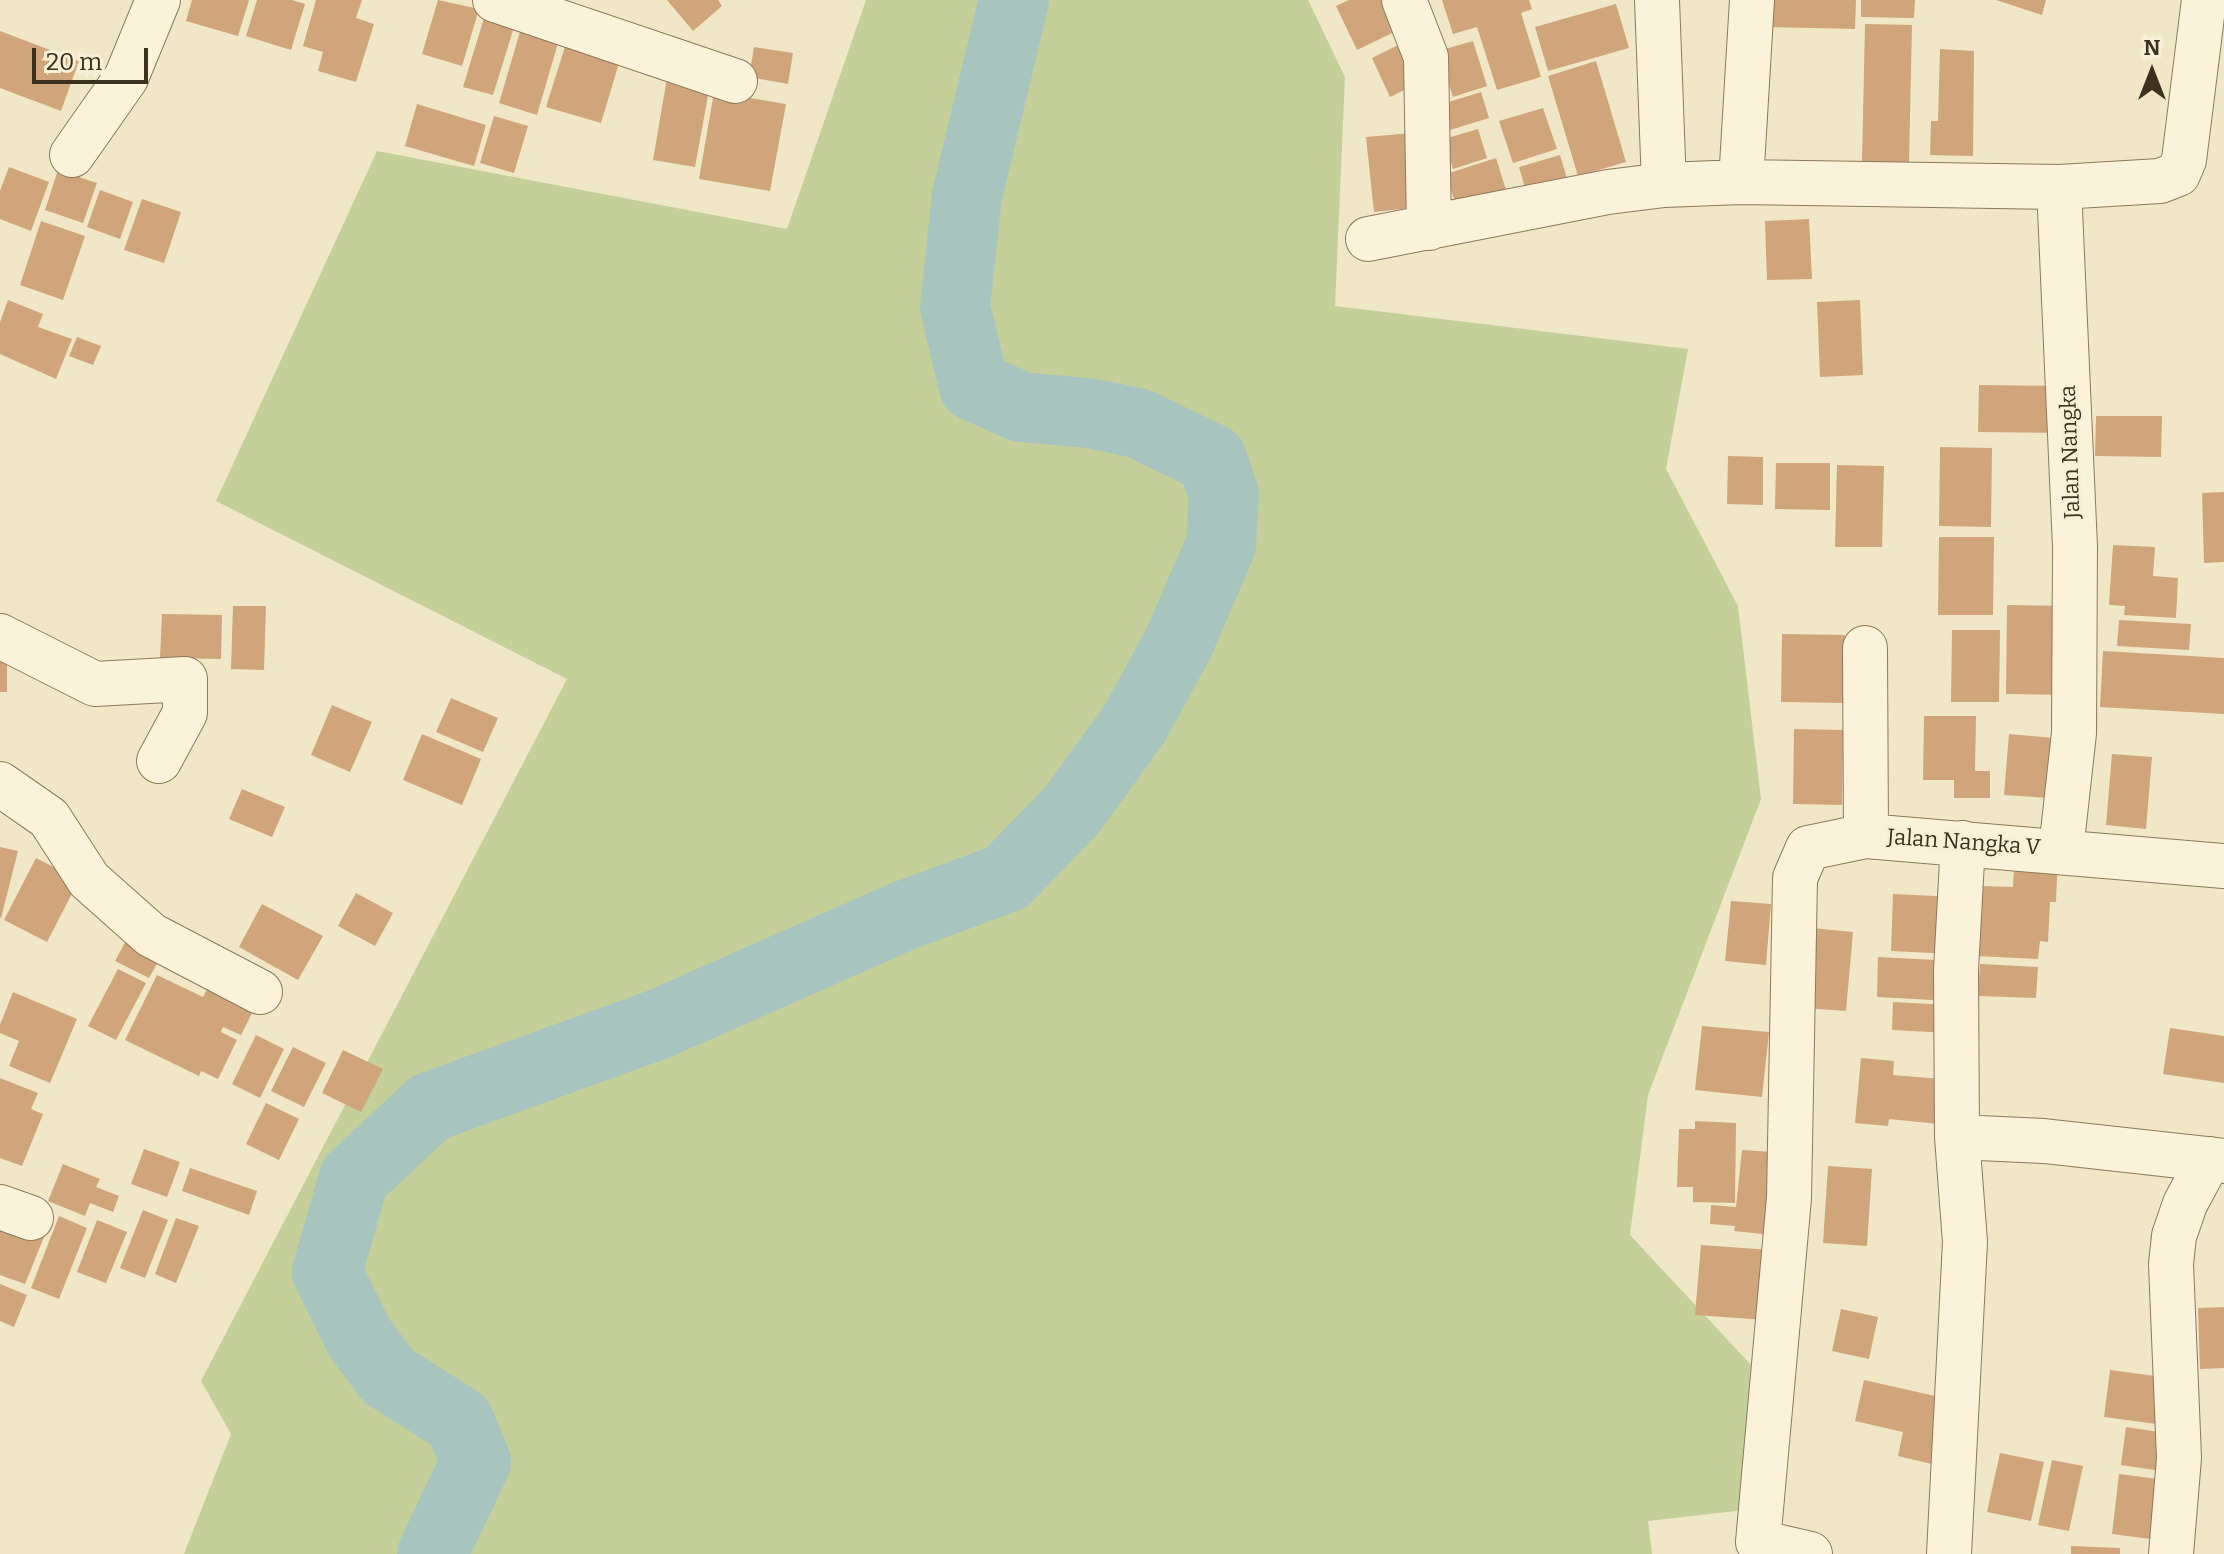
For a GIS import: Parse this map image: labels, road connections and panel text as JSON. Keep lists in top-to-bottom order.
{
  "streets": {
    "street": ["Jalan Nangka", "Jalan Nangka V"]
  },
  "crossings": [
    ["Jalan Nangka", "Jalan Nangka V"]
  ],
  "scale_bar": "20 m",
  "north": "top"
}
